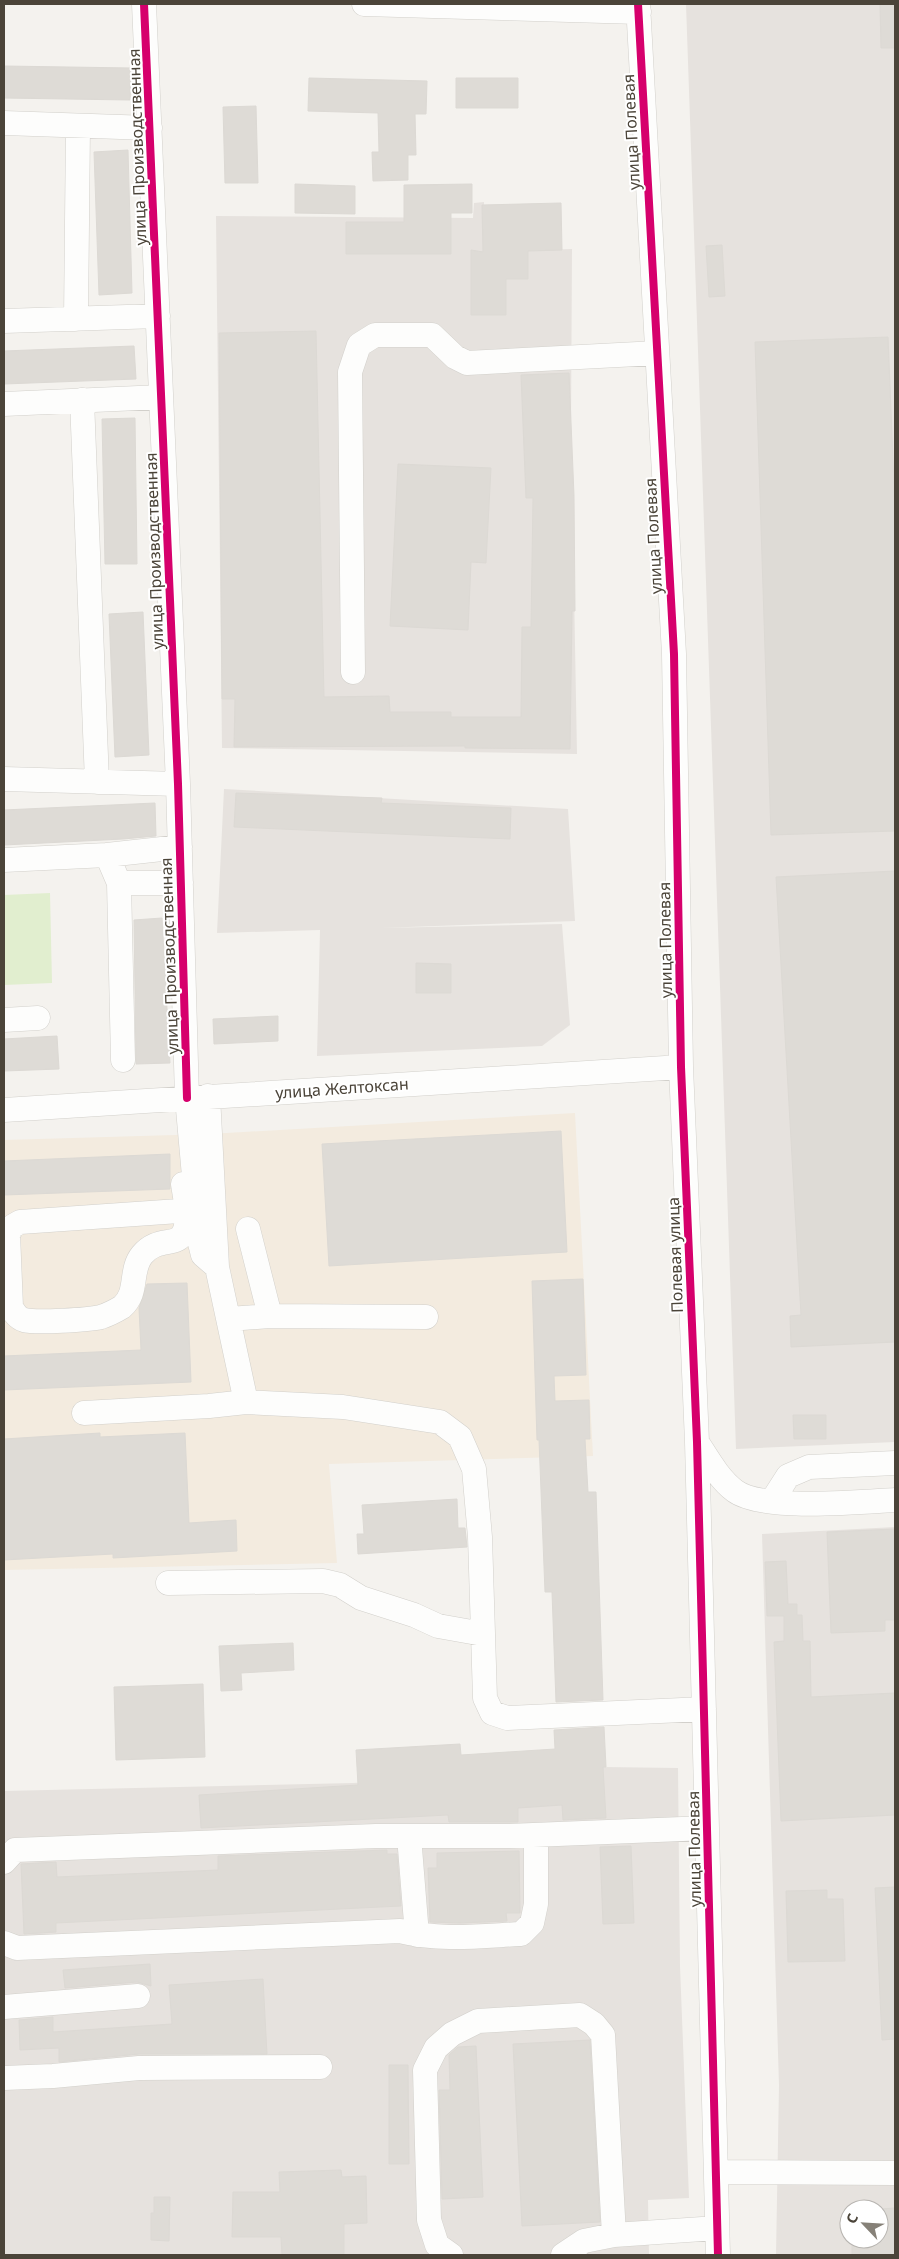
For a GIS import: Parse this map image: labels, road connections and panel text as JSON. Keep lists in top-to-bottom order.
{
  "streets": {
    "street": [
      "улица Полевая",
      "улица Производственная",
      "улица Желтоксан",
      "Полевая улица"
    ]
  },
  "crossings": [
    ["улица Полевая", "улица Желтоксан"],
    ["улица Полевая", "Полевая улица"],
    ["улица Производственная", "улица Желтоксан"],
    ["улица Желтоксан", "Полевая улица"]
  ],
  "north": "top left"
}
